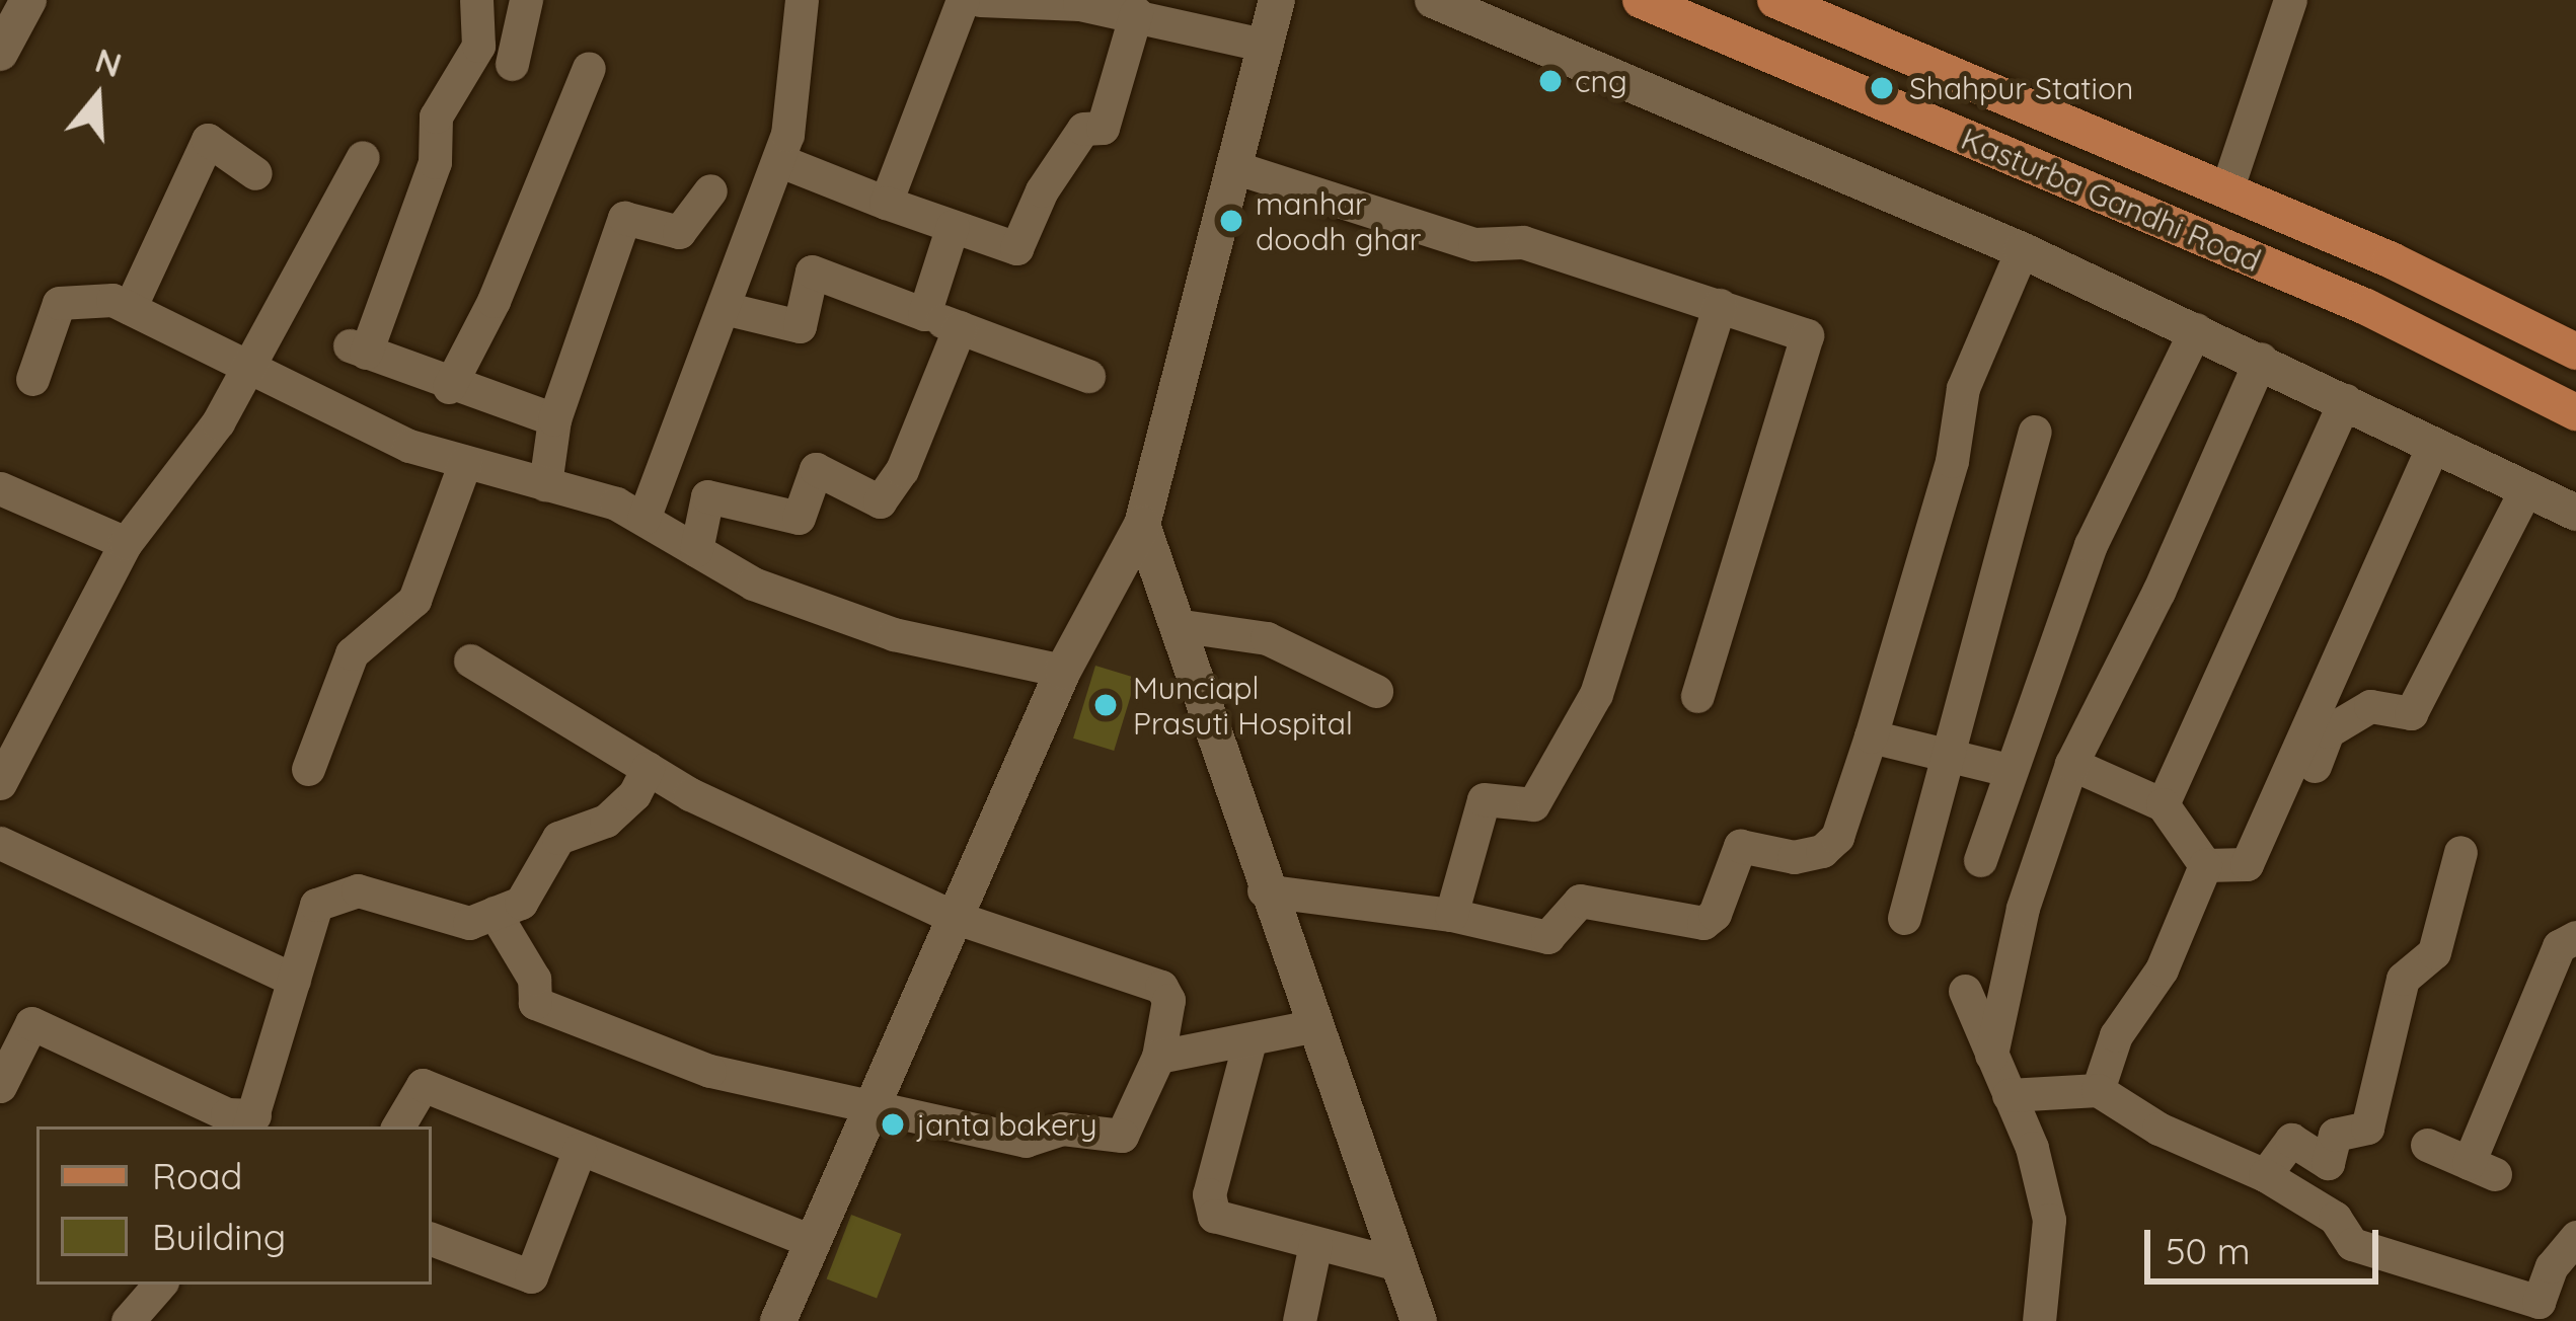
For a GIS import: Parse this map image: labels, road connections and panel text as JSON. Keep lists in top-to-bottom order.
{
  "streets": {
    "main road": ["Kasturba Gandhi Road"]
  },
  "places": [
    "cng",
    "Shahpur Station",
    "manhar doodh ghar",
    "Munciapl Prasuti Hospital",
    "janta bakery"
  ],
  "legend": ["Road", "Building"],
  "scale_bar": "50 m",
  "north": "top"
}
